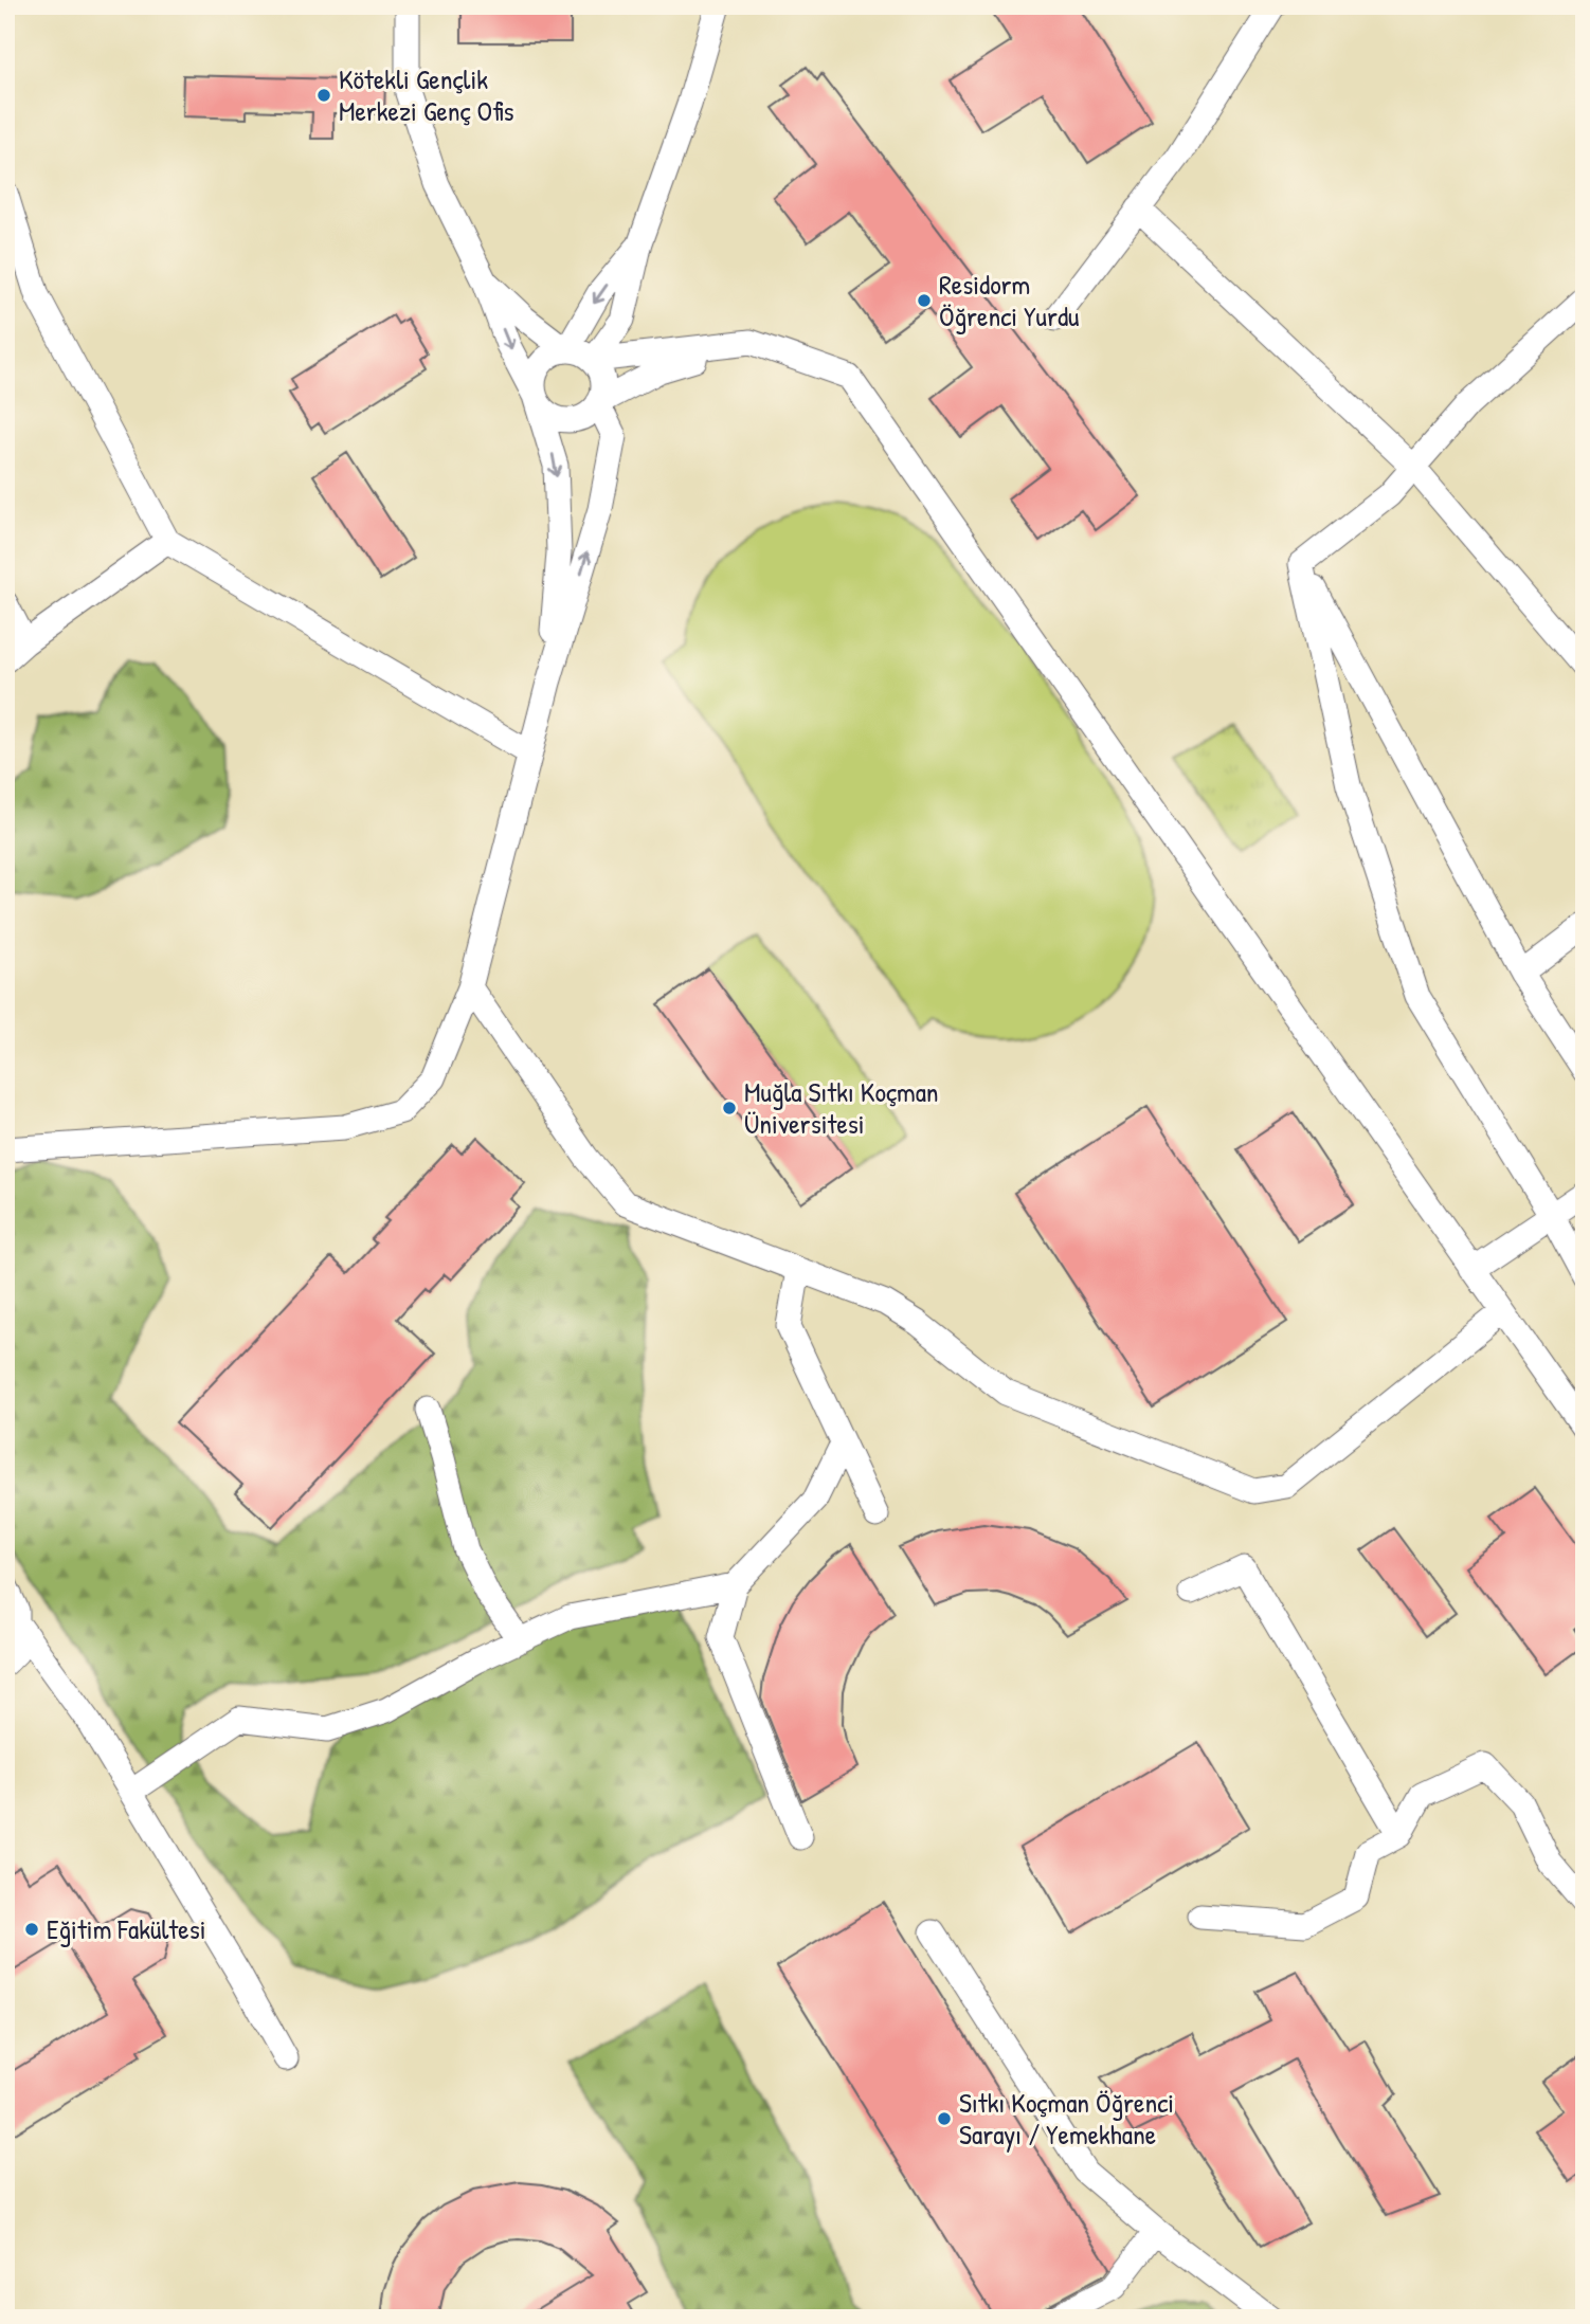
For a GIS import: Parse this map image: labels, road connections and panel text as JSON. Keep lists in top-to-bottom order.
{
  "places": [
    "Kötekli Gençlik Merkezi Genç Ofis",
    "Residorm Öğrenci Yurdu",
    "Muğla Sıtkı Koçman Üniversitesi",
    "Eğitim Fakültesi",
    "Sıtkı Koçman Öğrenci Sarayı / Yemekhane"
  ]
}
